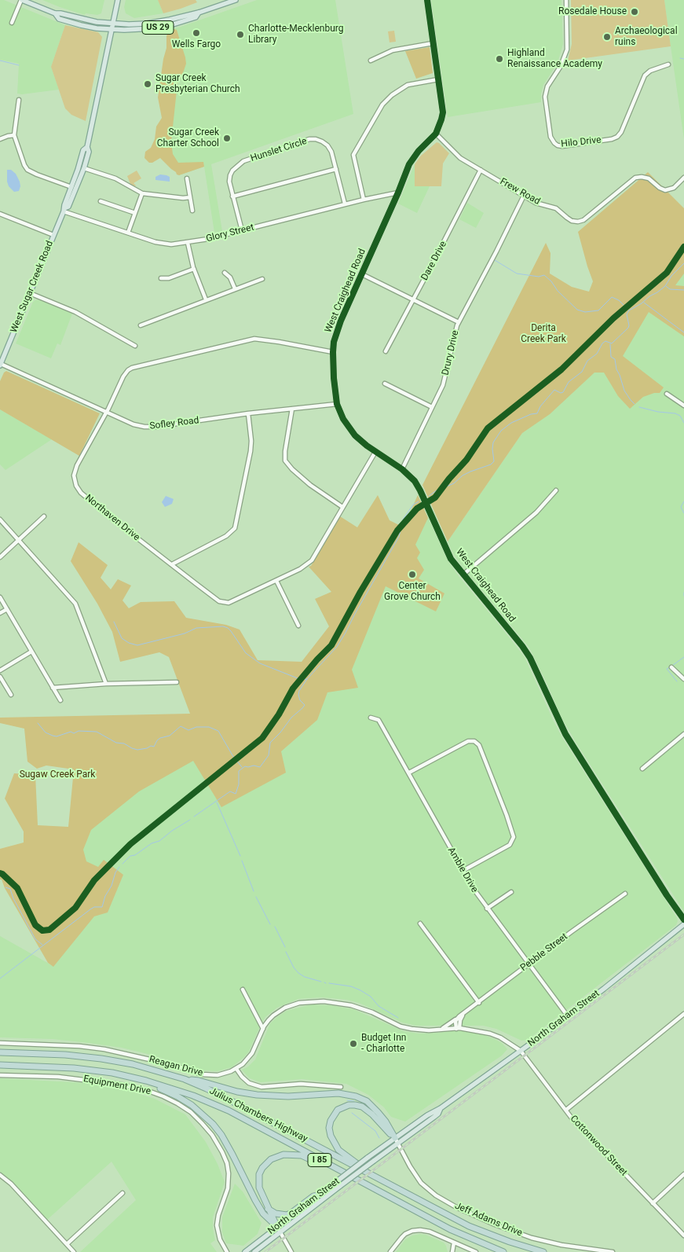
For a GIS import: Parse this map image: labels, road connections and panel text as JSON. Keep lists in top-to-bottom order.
{
  "streets": {
    "highway": ["Julius Chambers Highway", "I 85"],
    "main road": ["US 29", "West Sugar Creek Road", "North Graham Street"],
    "street": [
      "Hilo Drive",
      "Hunslet Circle",
      "Frew Road",
      "Glory Street",
      "Dare Drive",
      "West Craighead Road",
      "Drury Drive",
      "Sofley Road",
      "Northaven Drive",
      "Amble Drive",
      "Pebble Street",
      "Reagan Drive",
      "Equipment Drive",
      "Cottonwood Street",
      "Jeff Adams Drive"
    ]
  },
  "crossings": [
    ["US 29", "West Sugar Creek Road"],
    ["Hunslet Circle", "Glory Street"],
    ["Frew Road", "Dare Drive"],
    ["Frew Road", "West Craighead Road"],
    ["Frew Road", "Drury Drive"],
    ["Glory Street", "West Sugar Creek Road"],
    ["Glory Street", "West Craighead Road"],
    ["West Sugar Creek Road", "Sofley Road"],
    ["West Craighead Road", "Drury Drive"],
    ["West Craighead Road", "Sofley Road"],
    ["West Craighead Road", "Northaven Drive"],
    ["Sofley Road", "Northaven Drive"],
    ["Amble Drive", "Pebble Street"],
    ["Amble Drive", "North Graham Street"],
    ["Pebble Street", "Reagan Drive"],
    ["North Graham Street", "Reagan Drive"],
    ["North Graham Street", "Cottonwood Street"],
    ["North Graham Street", "Jeff Adams Drive"],
    ["Reagan Drive", "Cottonwood Street"]
  ],
  "parks": ["Derita Creek Park", "Sugaw Creek Park"],
  "places": [
    "Rosedale House",
    "Wells Fargo",
    "Charlotte-Mecklenburg Library",
    "Archaeological ruins",
    "Highland Renaissance Academy",
    "Sugar Creek Presbyterian Church",
    "Sugar Creek Charter School",
    "Center Grove Church",
    "Budget Inn - Charlotte"
  ]
}
